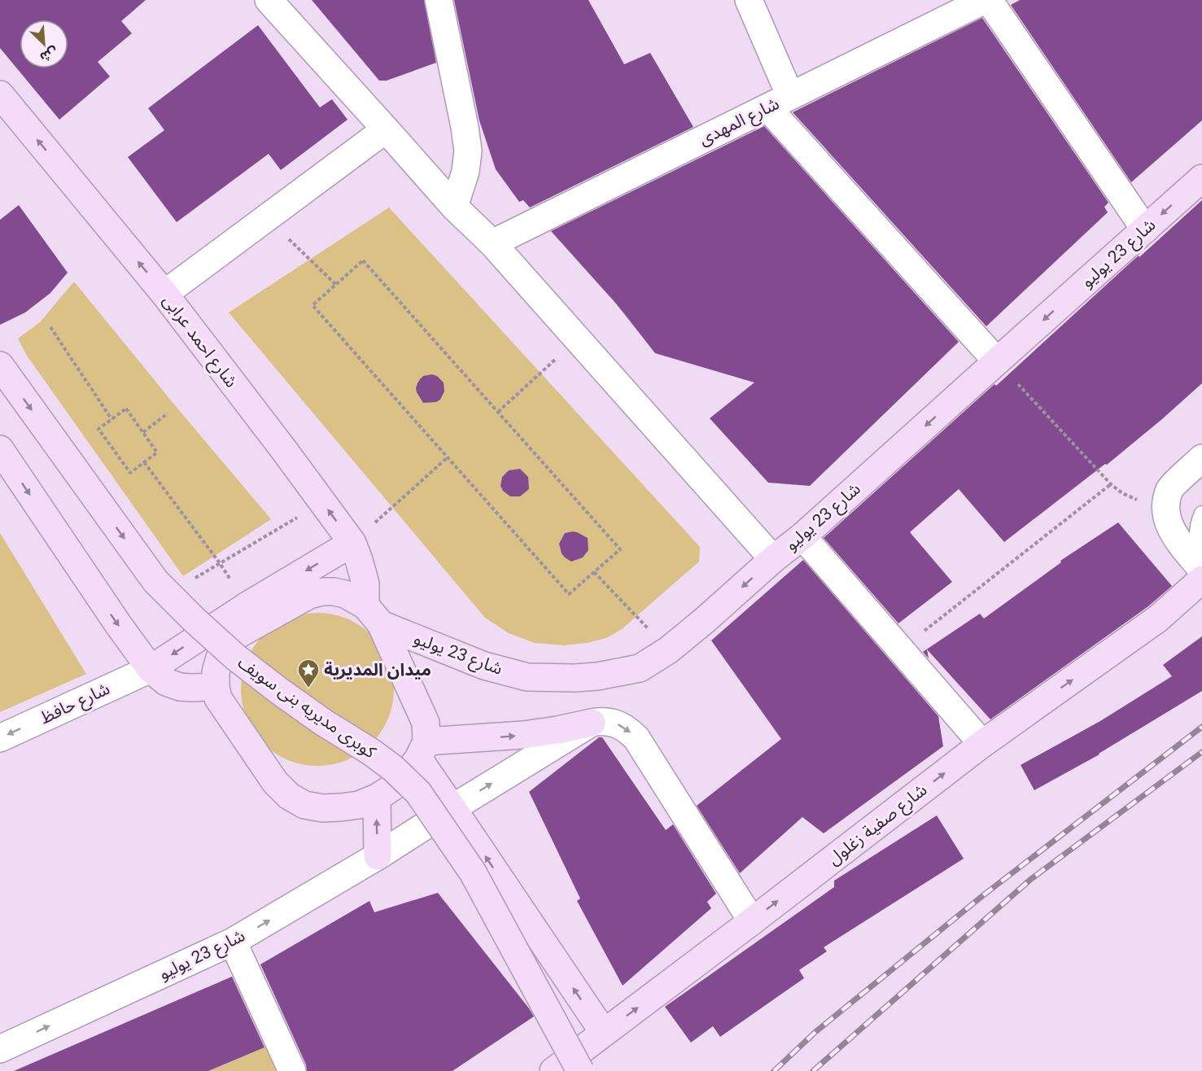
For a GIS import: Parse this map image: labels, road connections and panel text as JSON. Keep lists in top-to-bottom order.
{
  "streets": {
    "main road": [
      "شارع 23 يوليو",
      "شارع احمد عرابى",
      "كوبرى مديريه بنى سويف",
      "شارع صفية زغلول"
    ],
    "street": ["شارع المهدى", "شارع حافظ"]
  },
  "crossings": [
    ["شارع 23 يوليو", "شارع احمد عرابى"],
    ["كوبرى مديريه بنى سويف", "شارع صفية زغلول"]
  ],
  "one_way": ["شارع احمد عرابى", "شارع حافظ", "شارع صفية زغلول"],
  "places": {
    "place": ["ميدان المديرية"]
  },
  "north": "bottom right"
}
